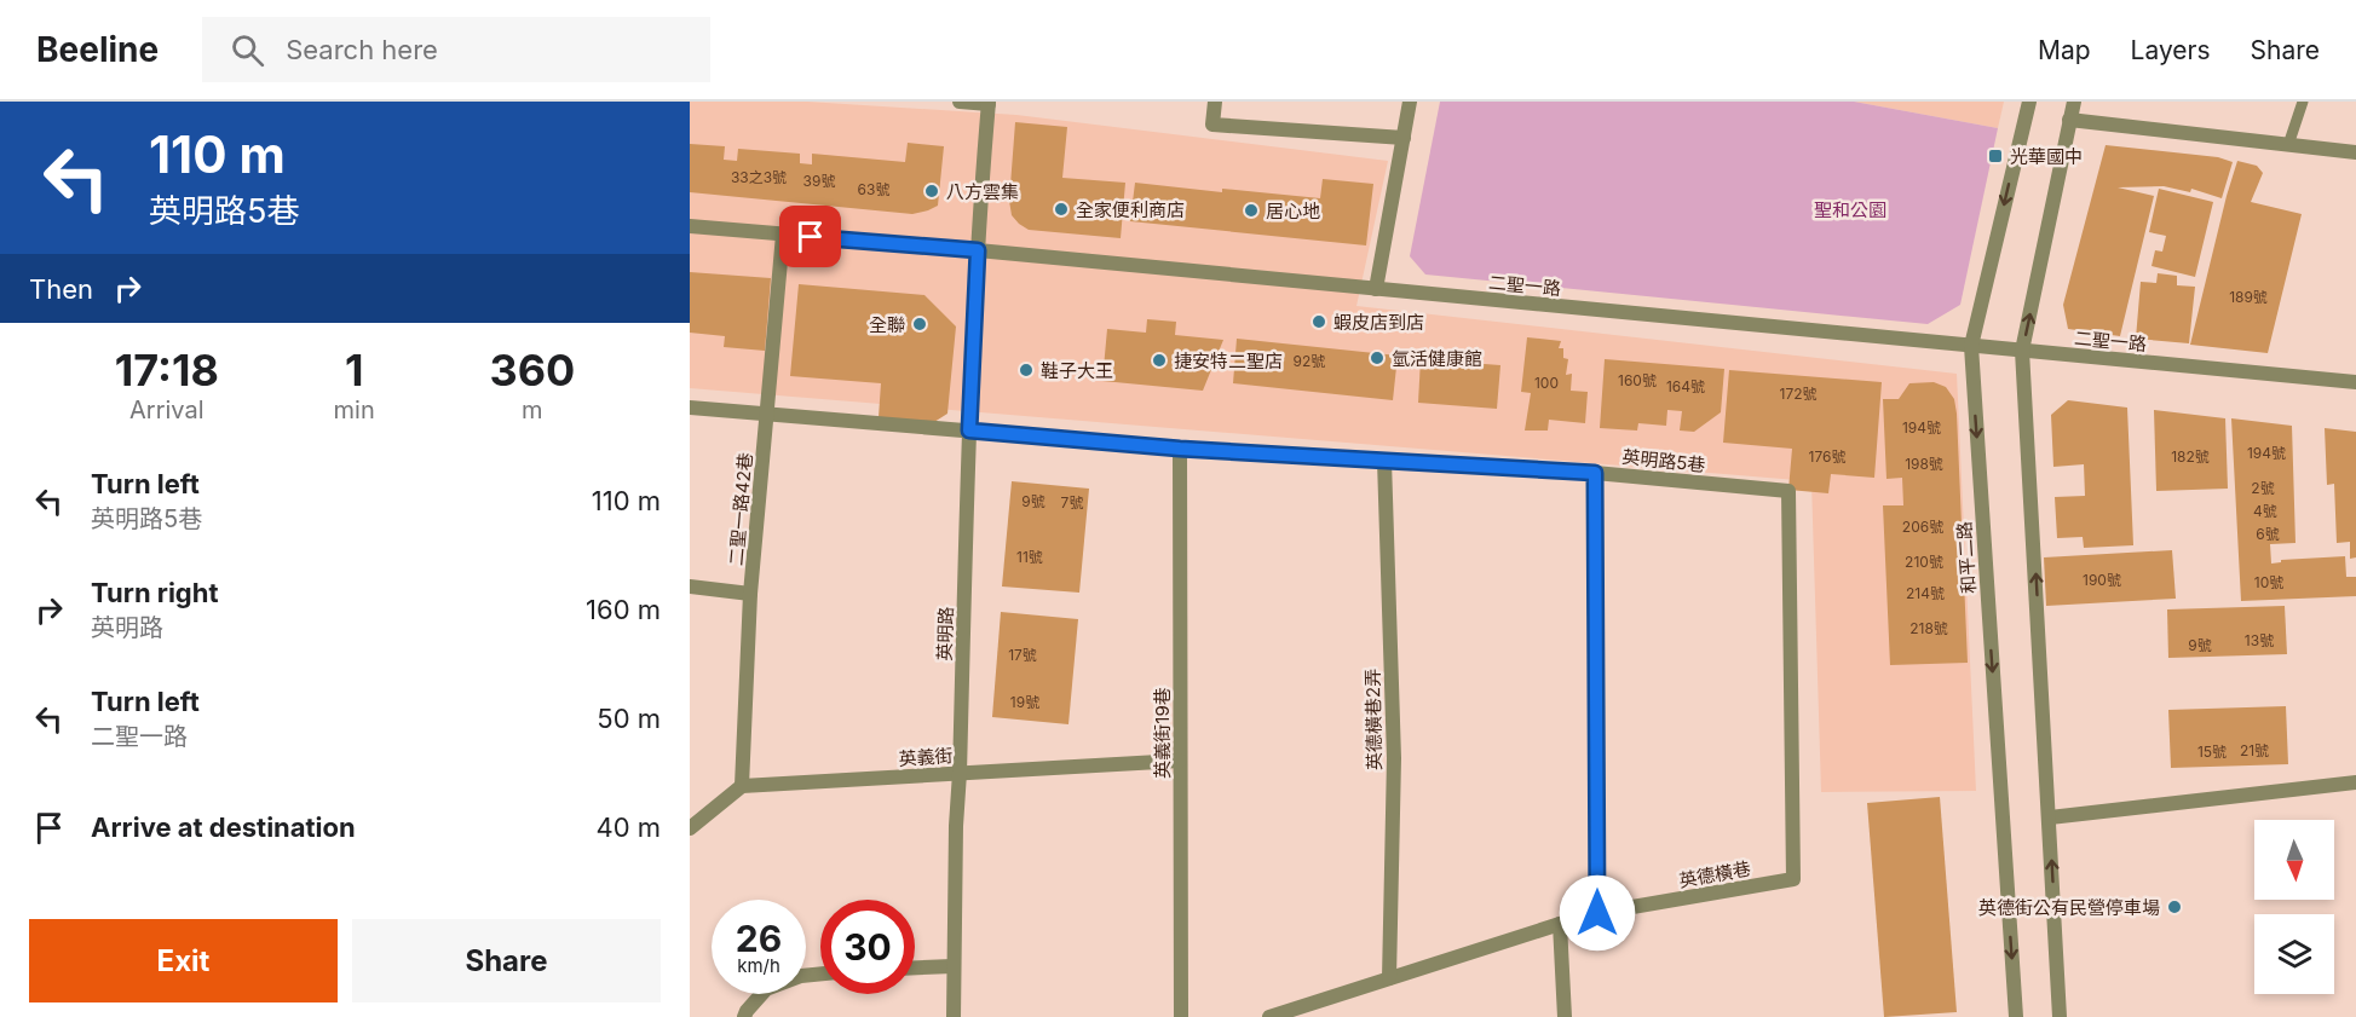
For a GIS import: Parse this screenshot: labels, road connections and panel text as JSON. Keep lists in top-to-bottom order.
{
  "streets": {
    "street": [
      "二聖一路",
      "英明路5巷",
      "二聖一路42巷",
      "和平二路",
      "英明路",
      "英德橫巷2弄",
      "英義街19巷",
      "英義街",
      "英德橫巷"
    ]
  },
  "crossings": [
    ["二聖一路", "二聖一路42巷"],
    ["二聖一路", "和平二路"],
    ["二聖一路", "英明路"],
    ["英明路5巷", "二聖一路42巷"],
    ["英明路5巷", "英明路"],
    ["英明路5巷", "英德橫巷2弄"],
    ["英明路5巷", "英義街19巷"],
    ["英明路5巷", "英德橫巷"],
    ["二聖一路42巷", "英義街"],
    ["英明路", "英義街"],
    ["英德橫巷2弄", "英德橫巷"],
    ["英義街19巷", "英義街"]
  ],
  "parks": ["聖和公園"],
  "places": {
    "transit": ["光華國中"],
    "other": [
      "八方雲集",
      "全家便利商店",
      "居心地",
      "蝦皮店到店",
      "全聯",
      "氫活健康館",
      "捷安特二聖店",
      "鞋子大王",
      "英德街公有民營停車場"
    ]
  },
  "house_numbers": [
    "33之3號",
    "39號",
    "63號",
    "189號",
    "92號",
    "160號",
    "100",
    "164號",
    "172號",
    "194號",
    "194號",
    "176號",
    "182號",
    "198號",
    "2號",
    "9號",
    "7號",
    "4號",
    "206號",
    "6號",
    "11號",
    "210號",
    "190號",
    "10號",
    "214號",
    "218號",
    "13號",
    "9號",
    "17號",
    "19號",
    "21號",
    "15號"
  ],
  "north": "bottom",
  "page": {
    "header": "Beeline",
    "search": "Search here",
    "nav": ["Map", "Layers", "Share"],
    "turn": ["110 m", "英明路5巷"],
    "then": "Then",
    "eta": [
      "17:18",
      "Arrival",
      "1",
      "min",
      "360",
      "m"
    ],
    "list": [
      {
        "name": "Turn left",
        "note": "英明路5巷",
        "value": "110 m"
      },
      {
        "name": "Turn right",
        "note": "英明路",
        "value": "160 m"
      },
      {
        "name": "Turn left",
        "note": "二聖一路",
        "value": "50 m"
      },
      {
        "name": "Arrive at destination",
        "value": "40 m"
      }
    ],
    "speed": "26 km/h",
    "limit": "30",
    "buttons": ["Exit", "Share"]
  }
}
